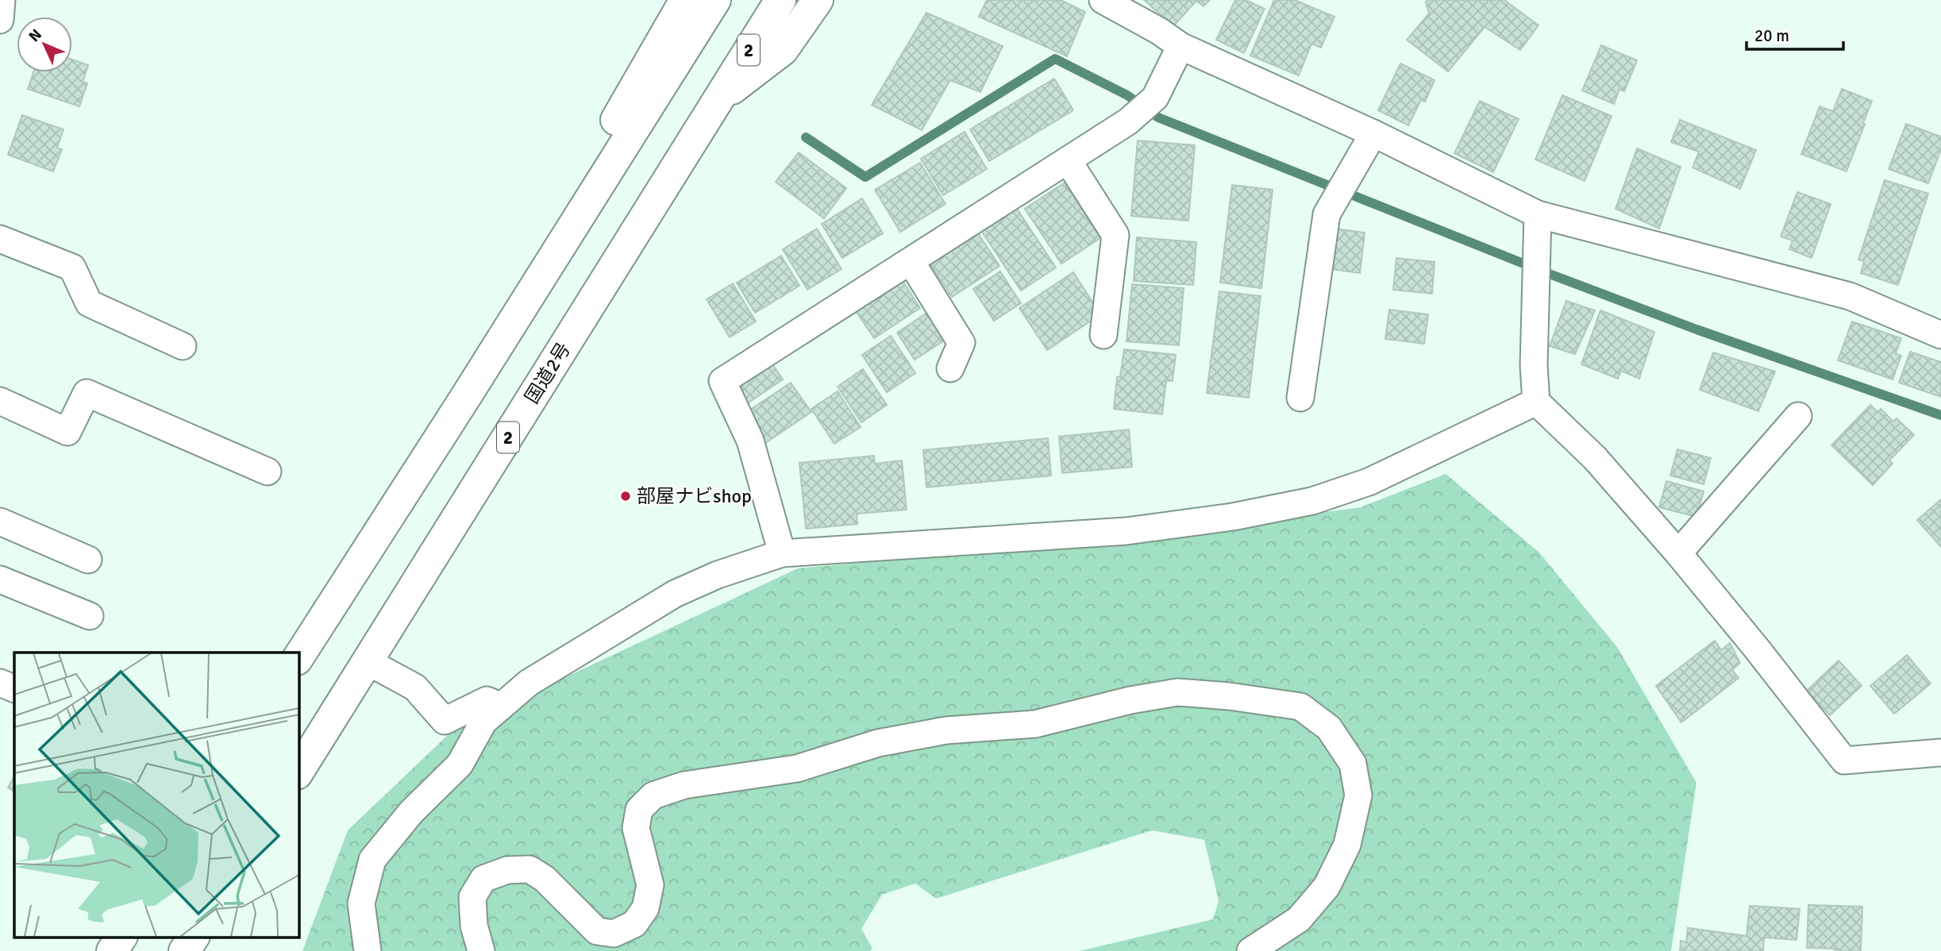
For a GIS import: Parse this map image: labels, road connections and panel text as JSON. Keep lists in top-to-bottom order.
{
  "streets": {
    "highway": ["2", "国道2号"]
  },
  "places": ["部屋ナビshop"],
  "scale_bar": "20 m",
  "north": "top left"
}
